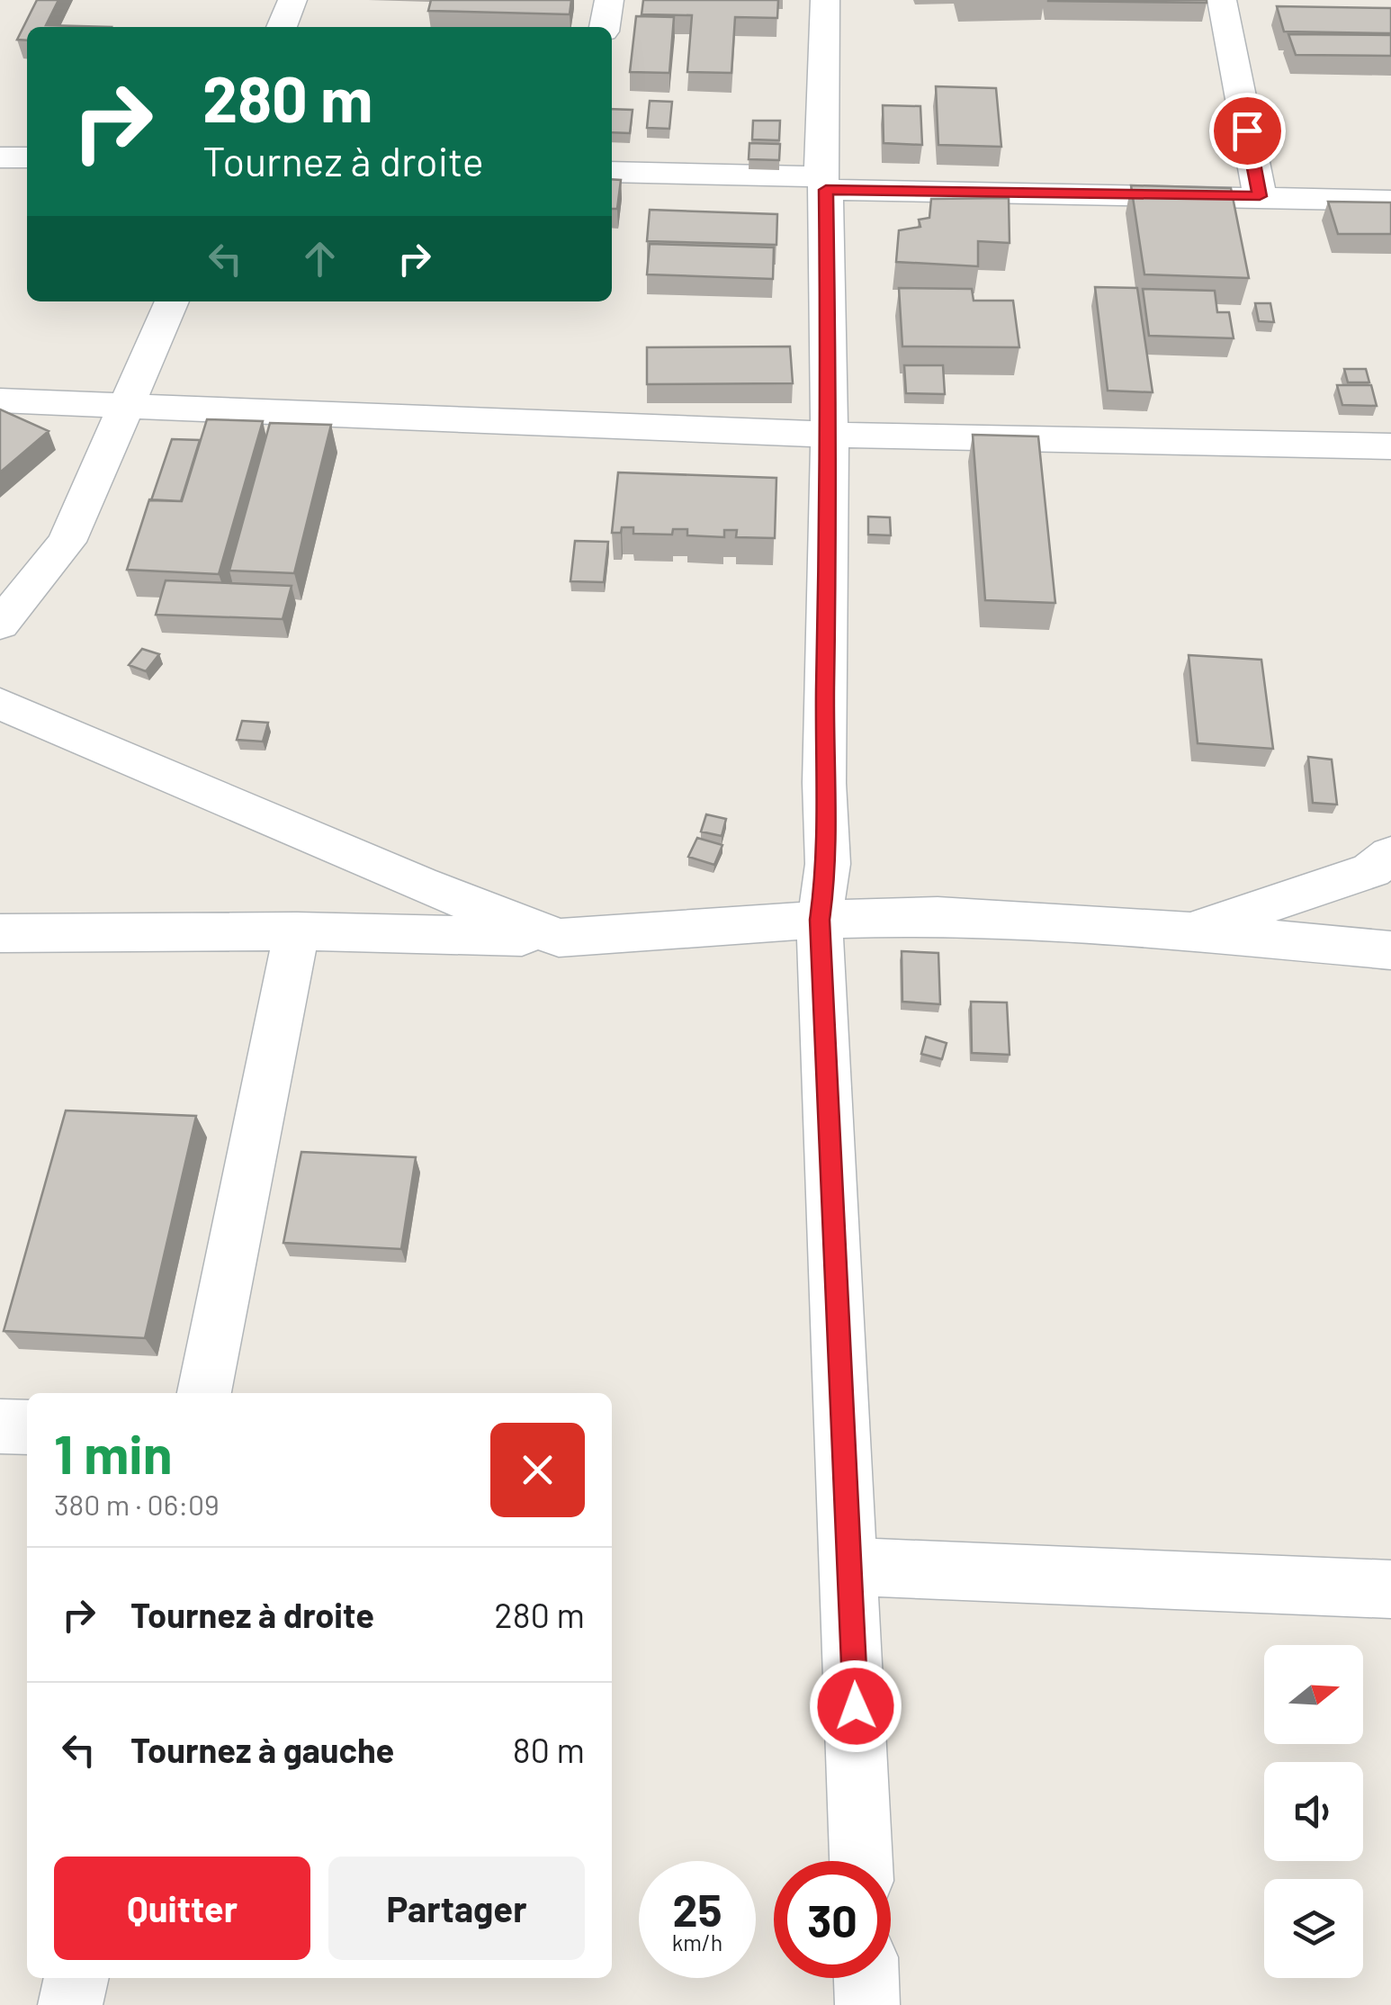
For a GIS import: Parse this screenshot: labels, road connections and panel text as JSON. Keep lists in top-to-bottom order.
{
  "north": "right",
  "page": {
    "turn": ["280 m", "Tournez à droite"],
    "heading": ["1 min", "380 m · 06:09"],
    "list": [
      {
        "name": "Tournez à droite",
        "value": "280 m"
      },
      {
        "name": "Tournez à gauche",
        "value": "80 m"
      }
    ],
    "buttons": ["Quitter", "Partager"],
    "speed": "25 km/h",
    "limit": "30"
  }
}
